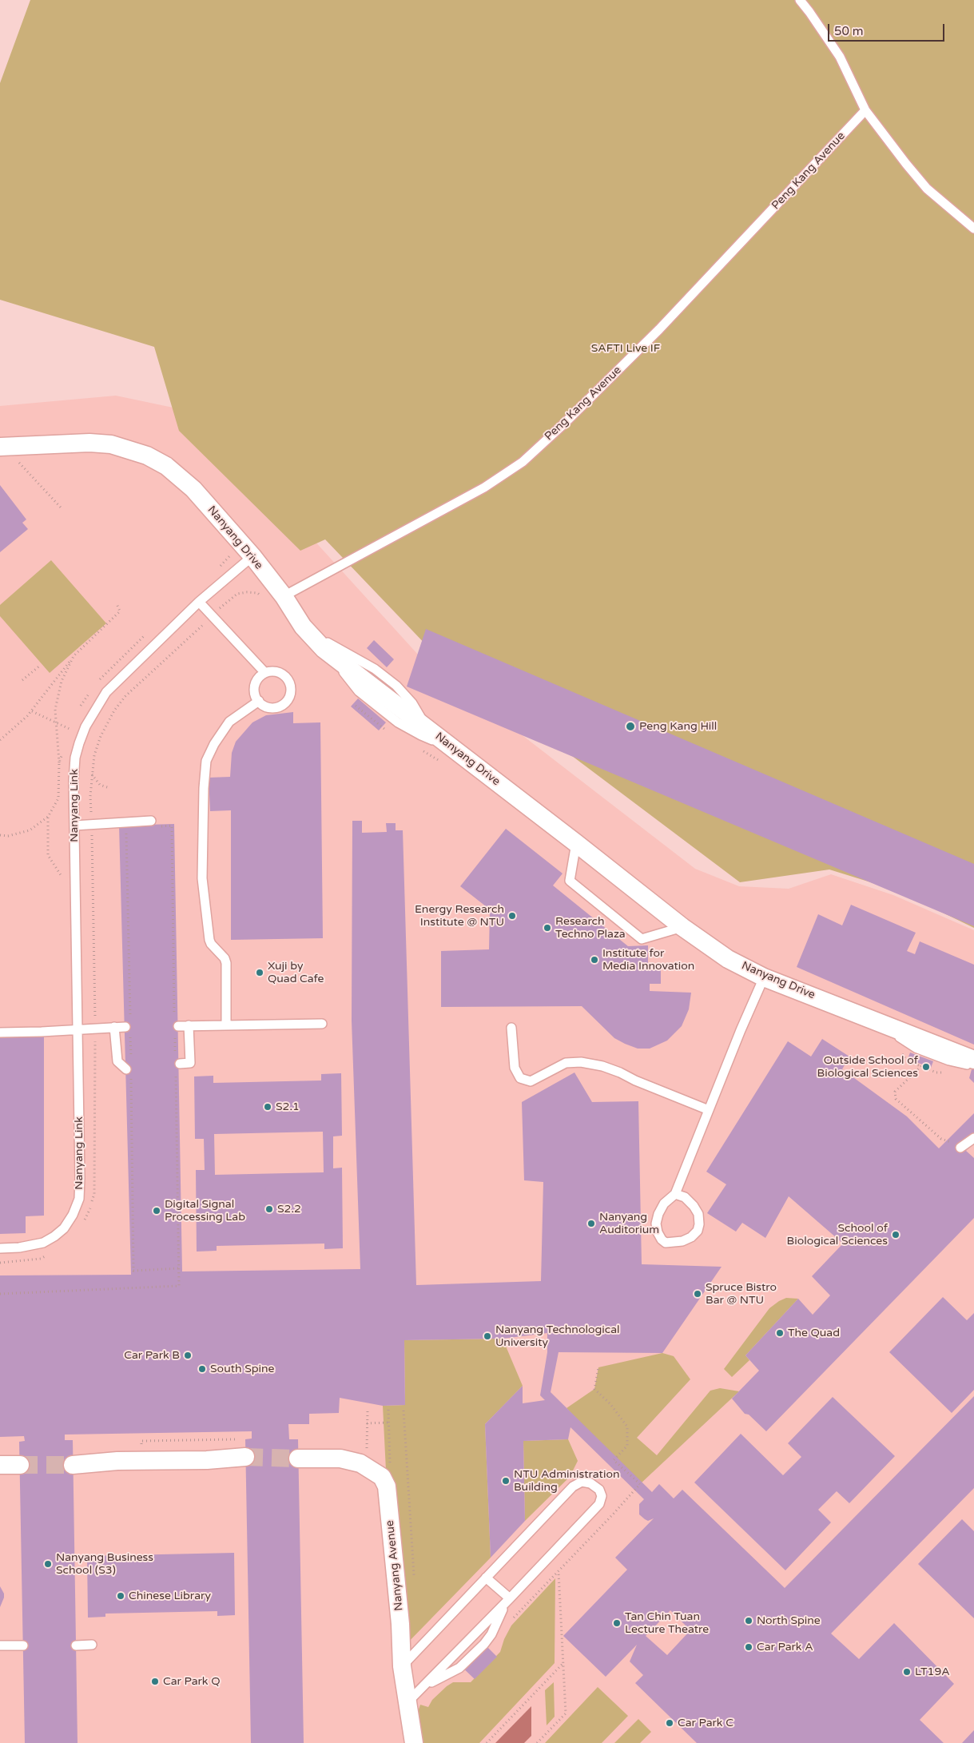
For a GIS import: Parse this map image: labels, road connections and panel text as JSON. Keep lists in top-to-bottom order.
{
  "streets": {
    "street": ["Nanyang Drive", "Nanyang Avenue"],
    "lane": ["Peng Kang Avenue", "Nanyang Link"]
  },
  "crossings": [
    ["Peng Kang Avenue", "Nanyang Drive"],
    ["Nanyang Drive", "Nanyang Link"]
  ],
  "parks": ["SAFTI Live IF"],
  "places": [
    "Peng Kang Hill",
    "Energy Research Institute @ NTU",
    "Research Techno Plaza",
    "Institute for Media Innovation",
    "Xuji by Quad Cafe",
    "Outside School of Biological Sciences",
    "S2.1",
    "S2.2",
    "Digital Signal Processing Lab",
    "Nanyang Auditorium",
    "School of Biological Sciences",
    "Spruce Bistro Bar @ NTU",
    "The Quad",
    "Nanyang Technological University",
    "Car Park B",
    "South Spine",
    "NTU Administration Building",
    "Nanyang Business School (S3)",
    "Chinese Library",
    "North Spine",
    "Tan Chin Tuan Lecture Theatre",
    "Car Park A",
    "LT19A",
    "Car Park Q",
    "Car Park C"
  ],
  "scale_bar": "50 m"
}
